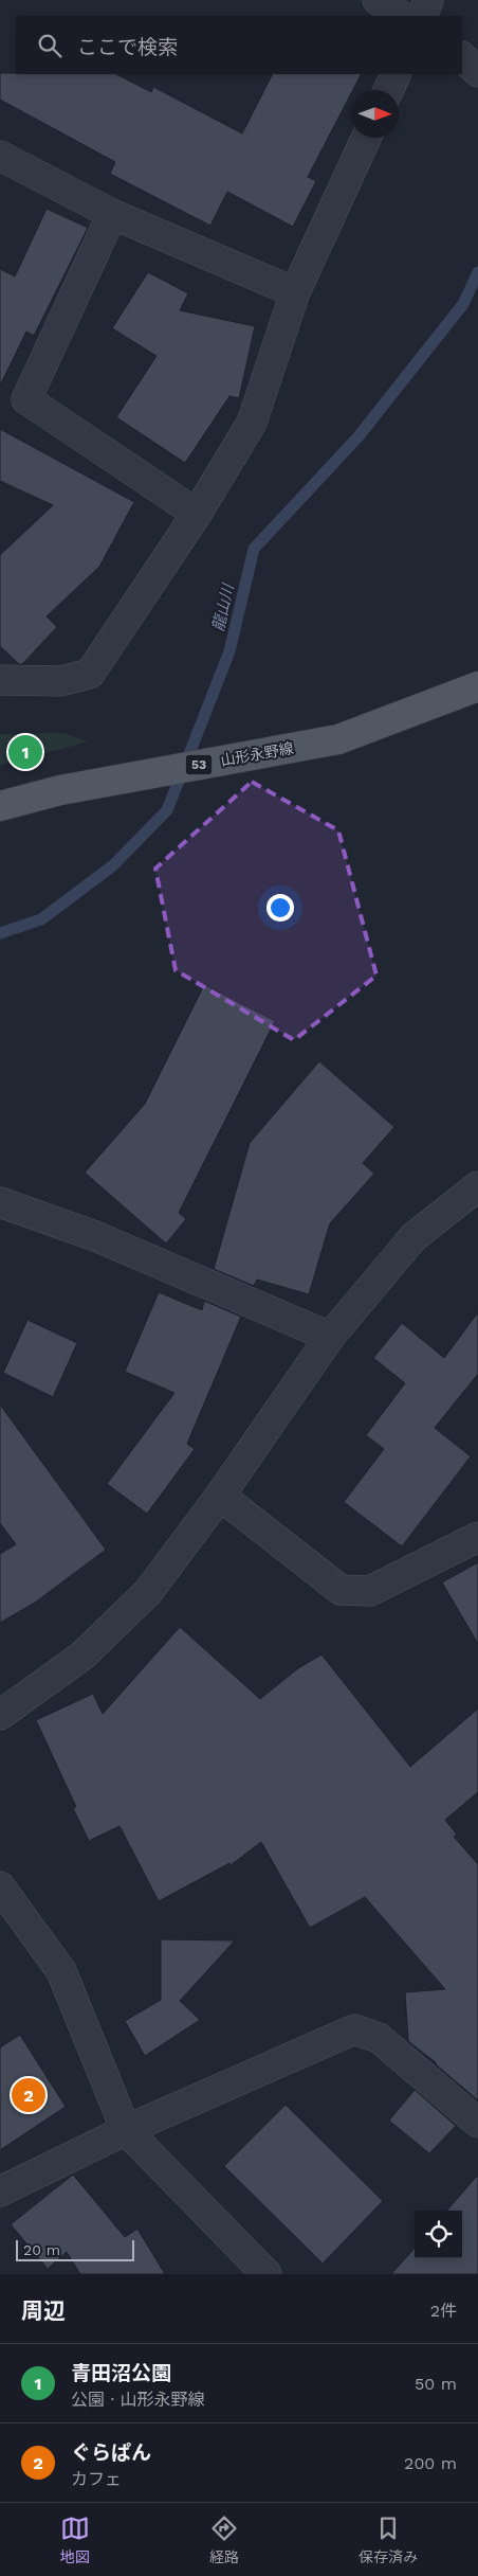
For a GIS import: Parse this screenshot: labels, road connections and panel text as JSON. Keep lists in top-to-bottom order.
{
  "streets": {
    "main road": ["山形永野線", "53"]
  },
  "water": ["龍山川"],
  "scale_bar": "20 m",
  "north": "right",
  "page": {
    "search": "ここで検索",
    "pins": ["1", "2"],
    "scale": "20 m",
    "heading": ["周辺", "2件"],
    "list": [
      {
        "mark": "1",
        "name": "青田沼公園",
        "note": "公園 · 山形永野線",
        "value": "50 m"
      },
      {
        "mark": "2",
        "name": "ぐらぱん",
        "note": "カフェ",
        "value": "200 m"
      }
    ],
    "nav": ["地図", "経路", "保存済み"]
  }
}
